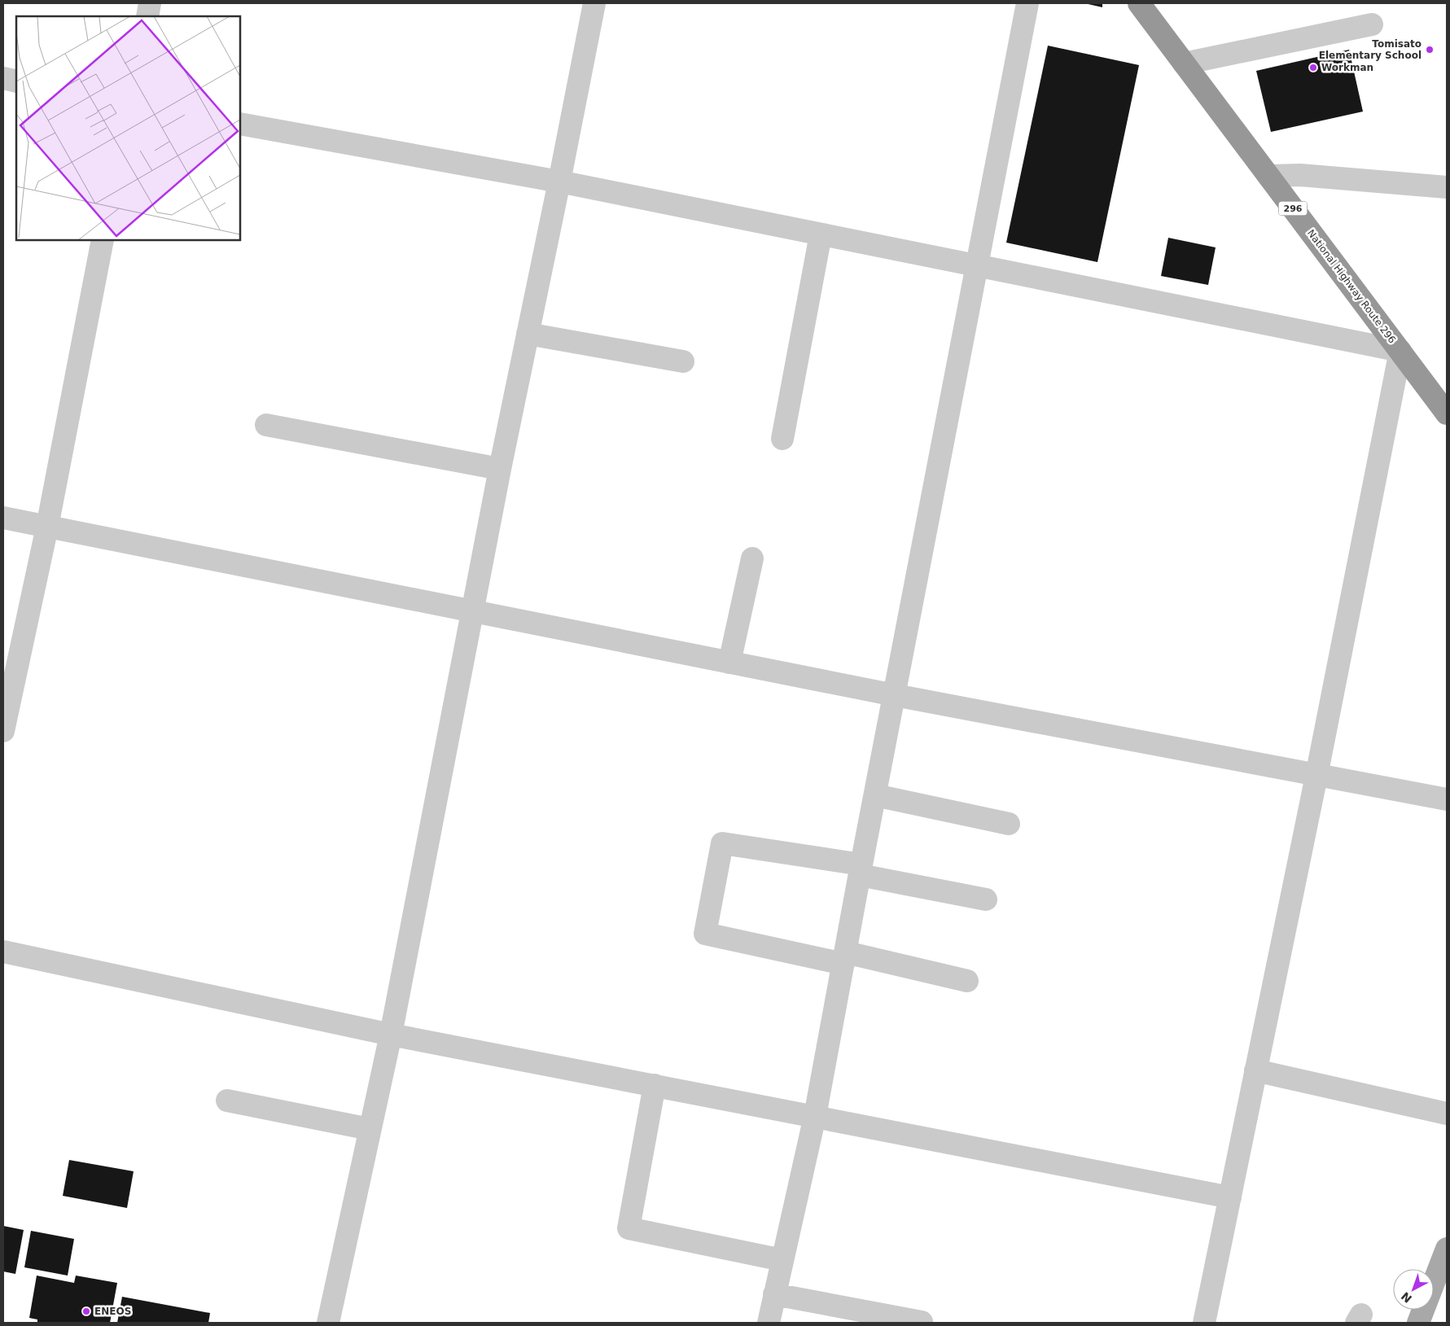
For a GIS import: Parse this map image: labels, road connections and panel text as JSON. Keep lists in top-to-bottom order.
{
  "streets": {
    "highway": ["296", "National Highway Route 296"]
  },
  "places": ["Tomisato Elementary School", "Workman", "ENEOS"],
  "north": "bottom left"
}
